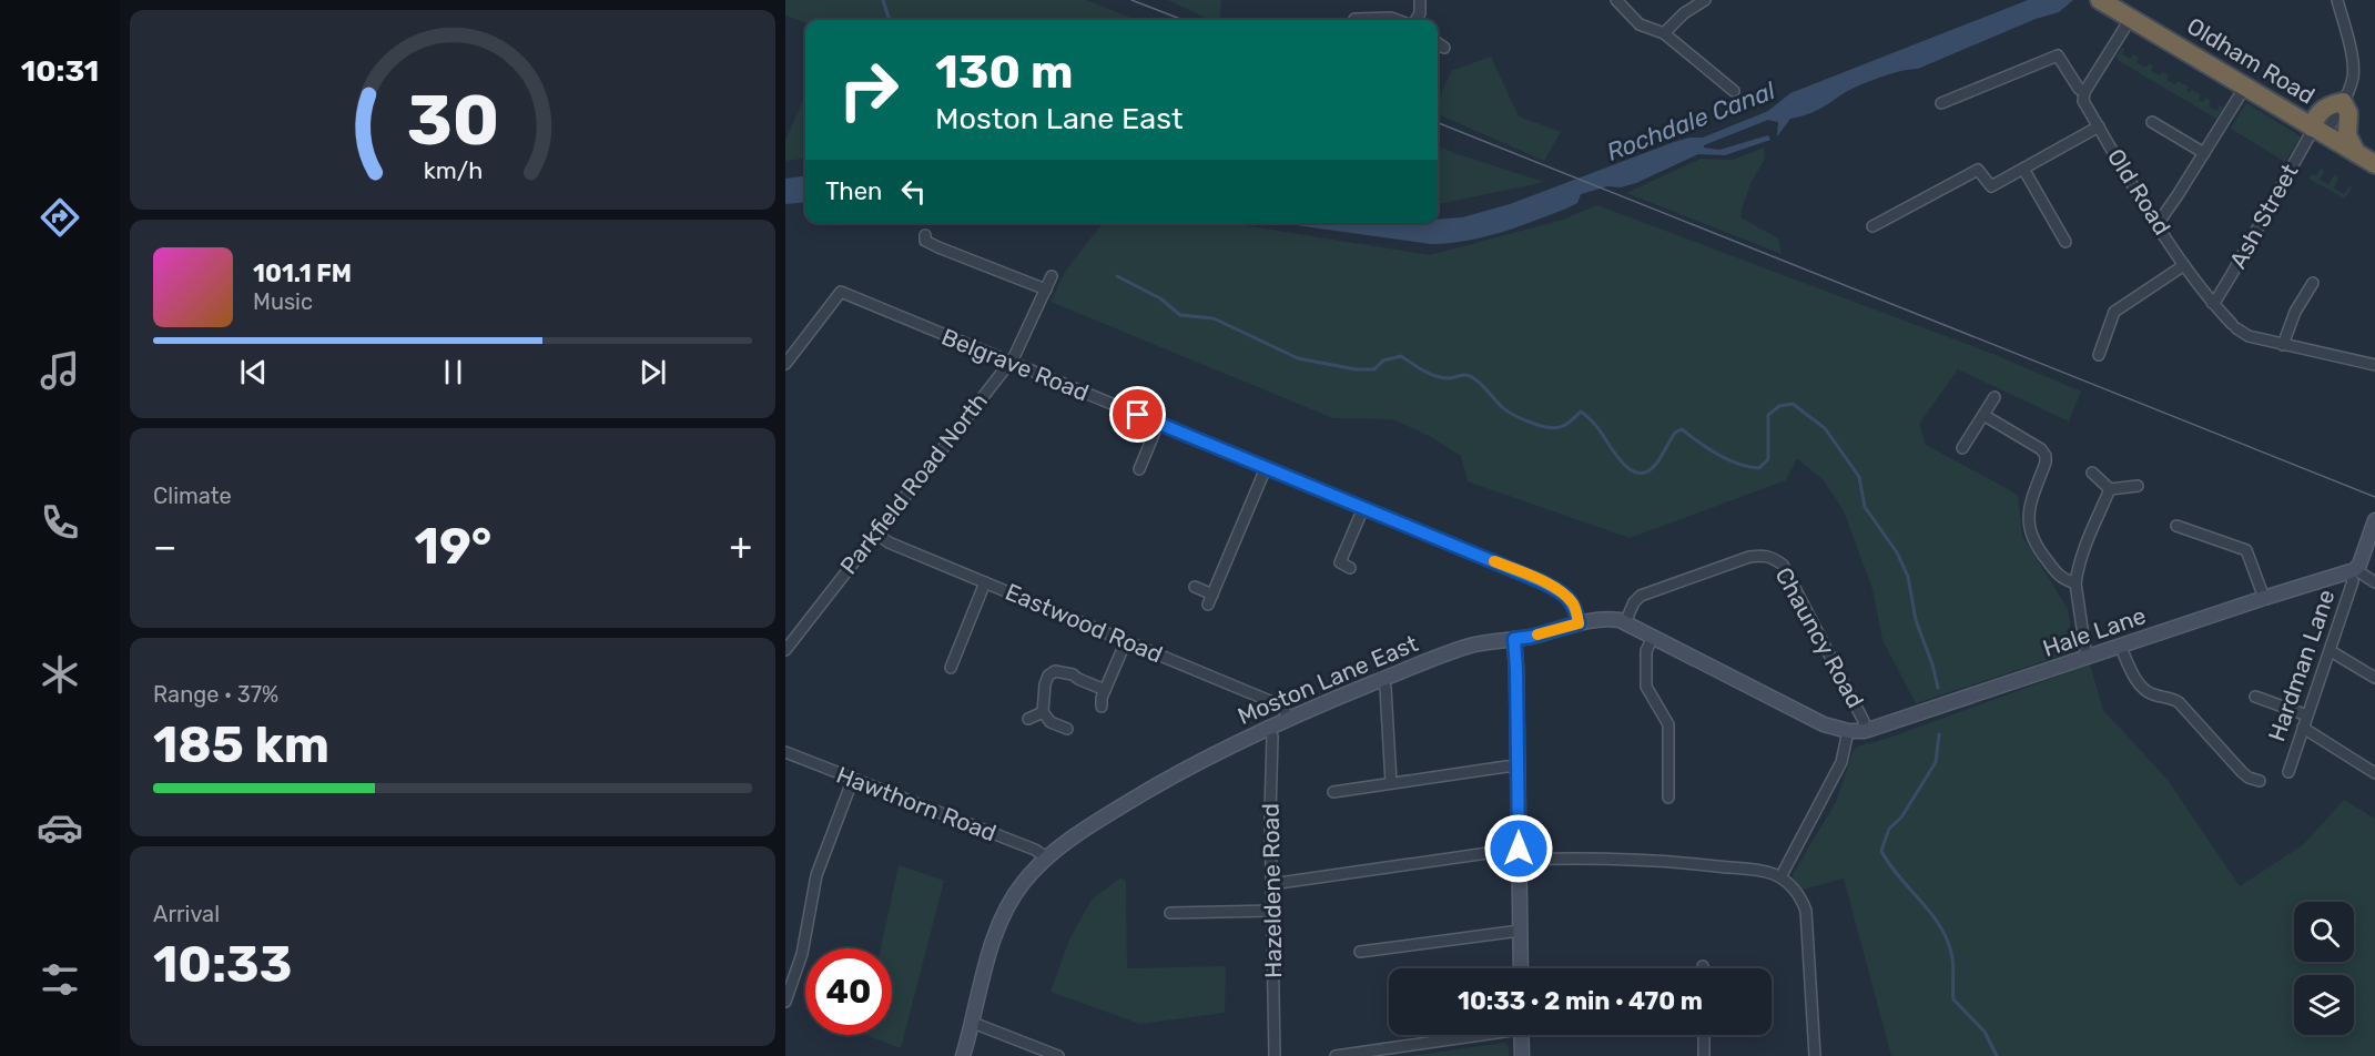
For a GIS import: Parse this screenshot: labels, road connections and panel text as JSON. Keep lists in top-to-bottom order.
{
  "streets": {
    "highway": ["Oldham Road"],
    "street": [
      "Old Road",
      "Ash Street",
      "Belgrave Road",
      "Parkfield Road North",
      "Eastwood Road",
      "Hale Lane",
      "Chauncy Road",
      "Hardman Lane",
      "Moston Lane East",
      "Hawthorn Road",
      "Hazeldene Road"
    ]
  },
  "crossings": [
    ["Oldham Road", "Ash Street"],
    ["Old Road", "Ash Street"],
    ["Belgrave Road", "Parkfield Road North"],
    ["Belgrave Road", "Moston Lane East"],
    ["Parkfield Road North", "Eastwood Road"],
    ["Eastwood Road", "Moston Lane East"],
    ["Hale Lane", "Chauncy Road"],
    ["Hale Lane", "Hardman Lane"],
    ["Hale Lane", "Moston Lane East"],
    ["Chauncy Road", "Moston Lane East"],
    ["Moston Lane East", "Hawthorn Road"],
    ["Moston Lane East", "Hazeldene Road"]
  ],
  "water": ["Rochdale Canal"],
  "page": {
    "tabs": "10:31",
    "turn": ["130 m", "Moston Lane East"],
    "then": "Then",
    "song": ["101.1 FM", "Music"],
    "tile": [
      "Climate",
      ["Range · 37%", "185 km"],
      ["Arrival", "10:33"]
    ],
    "heat": ["−", "19°", "+"],
    "limit": "40",
    "trip": "10:33 · 2 min · 470 m",
    "gauge": ["30", "km/h"]
  }
}
